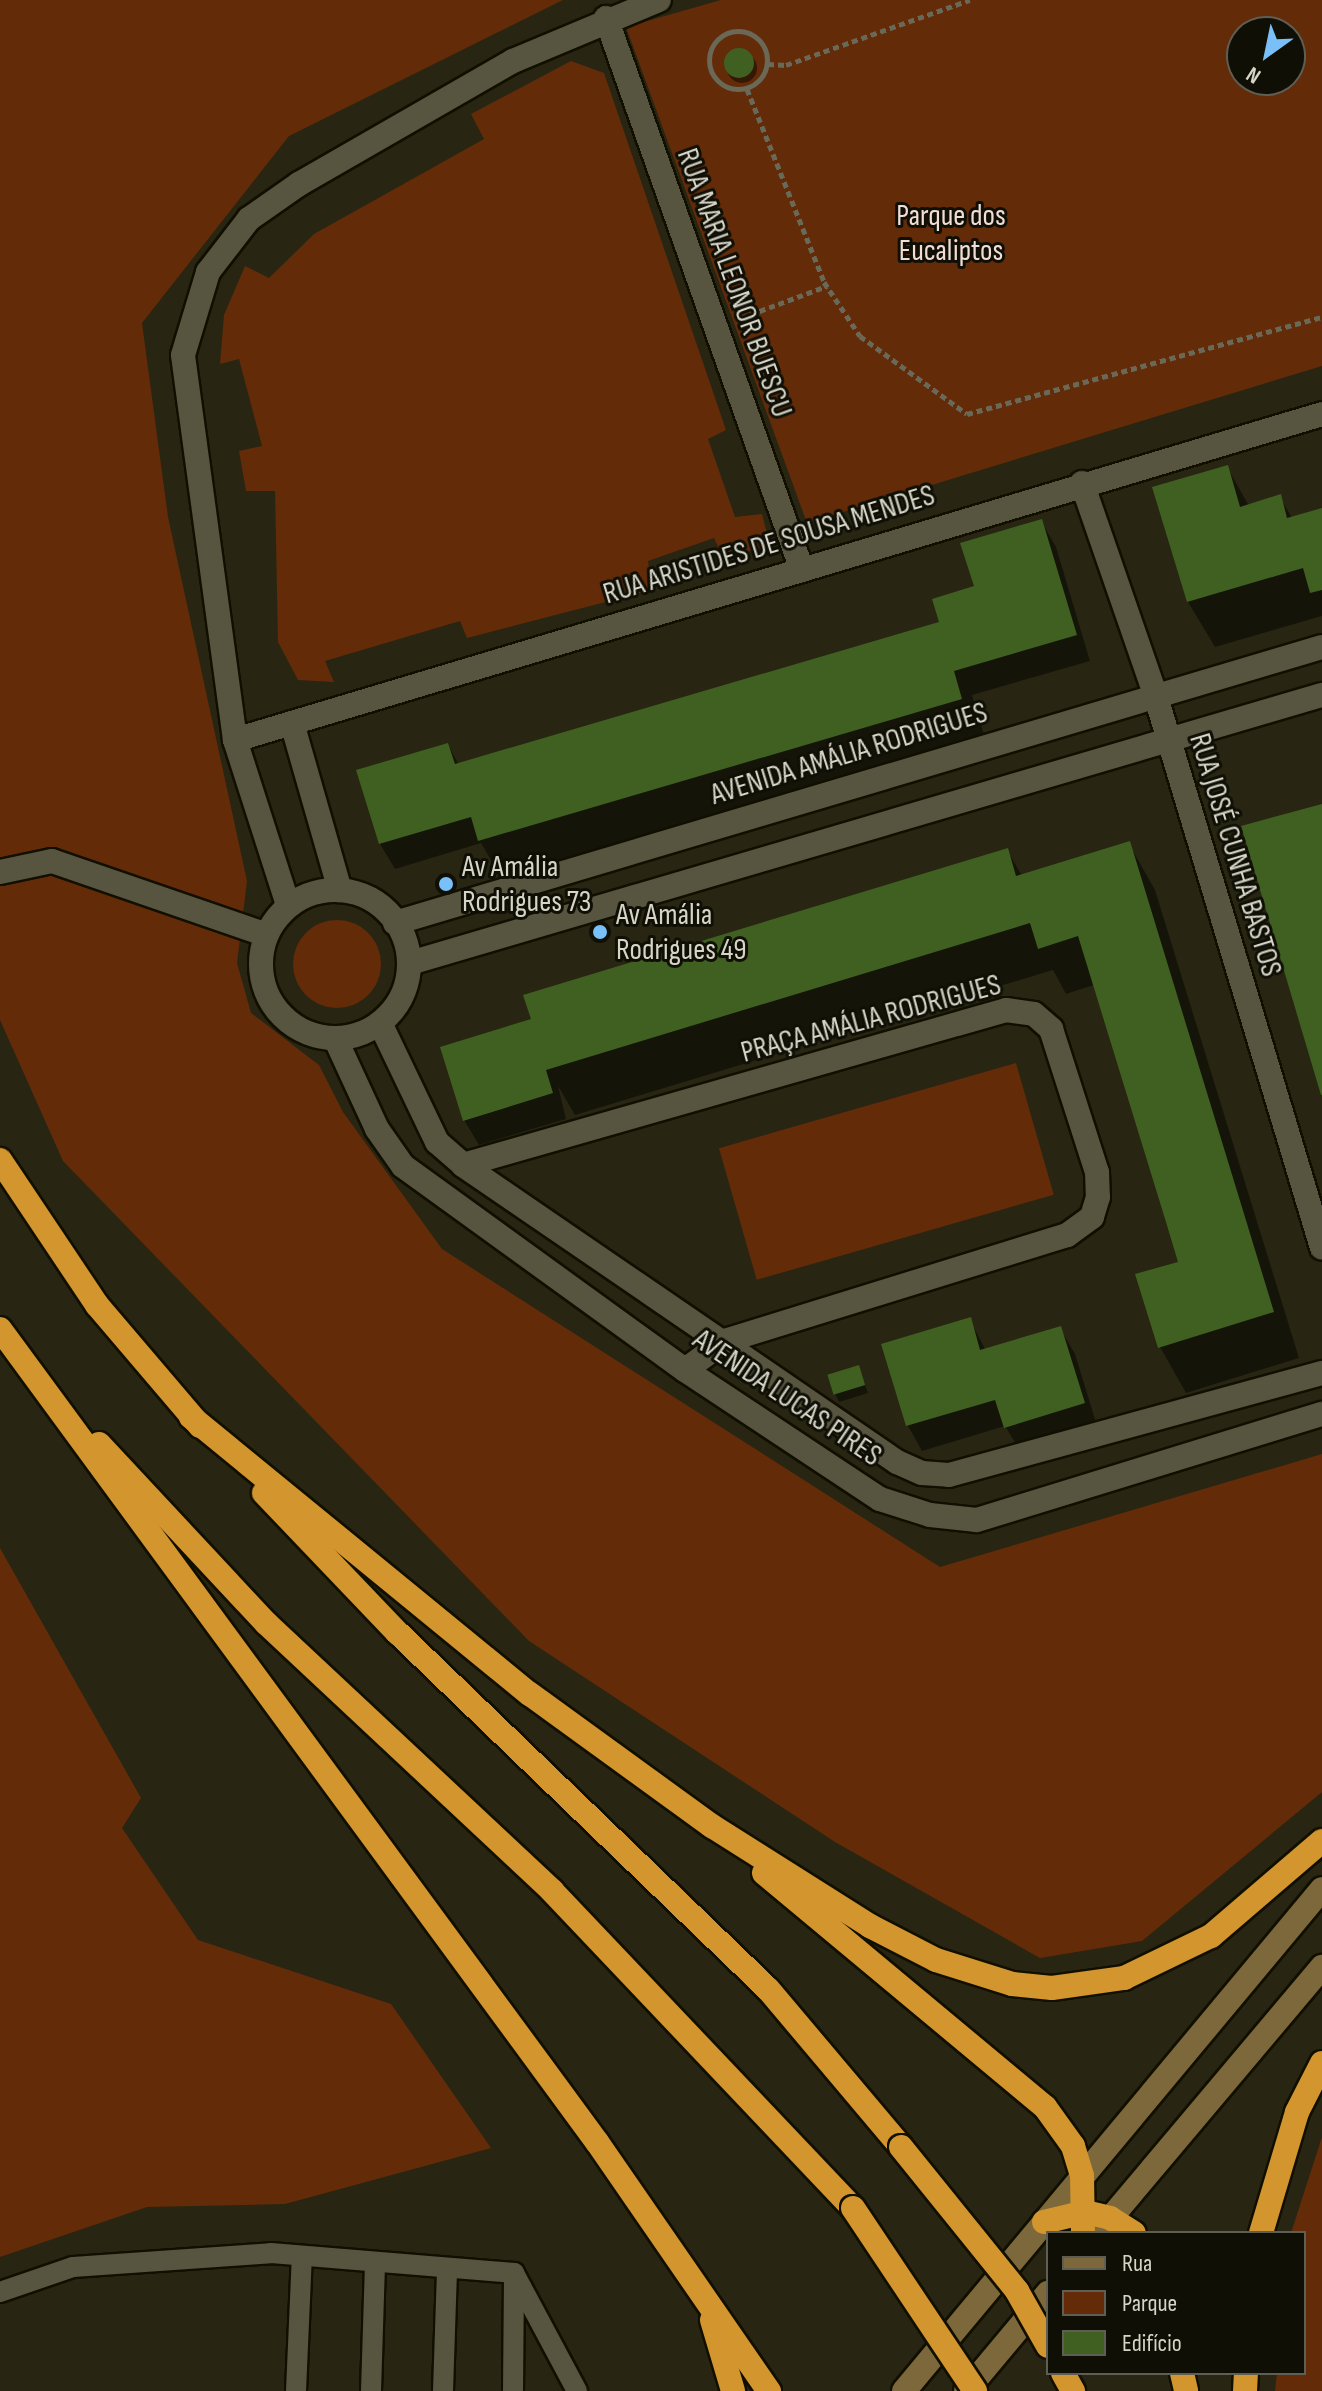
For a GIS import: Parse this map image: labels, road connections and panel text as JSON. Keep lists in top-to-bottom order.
{
  "streets": {
    "street": [
      "RUA MARIA LEONOR BUESCU",
      "RUA ARISTIDES DE SOUSA MENDES",
      "AVENIDA AMÁLIA RODRIGUES",
      "RUA JOSÉ CUNHA BASTOS",
      "PRAÇA AMÁLIA RODRIGUES",
      "AVENIDA LUCAS PIRES"
    ]
  },
  "crossings": [
    ["RUA MARIA LEONOR BUESCU", "RUA ARISTIDES DE SOUSA MENDES"],
    ["RUA ARISTIDES DE SOUSA MENDES", "RUA JOSÉ CUNHA BASTOS"],
    ["AVENIDA AMÁLIA RODRIGUES", "RUA JOSÉ CUNHA BASTOS"],
    ["AVENIDA AMÁLIA RODRIGUES", "AVENIDA LUCAS PIRES"],
    ["PRAÇA AMÁLIA RODRIGUES", "AVENIDA LUCAS PIRES"]
  ],
  "parks": ["Parque dos Eucaliptos"],
  "places": ["Av Amália Rodrigues 73", "Av Amália Rodrigues 49"],
  "legend": ["Rua", "Parque", "Edifício"],
  "north": "bottom left"
}
